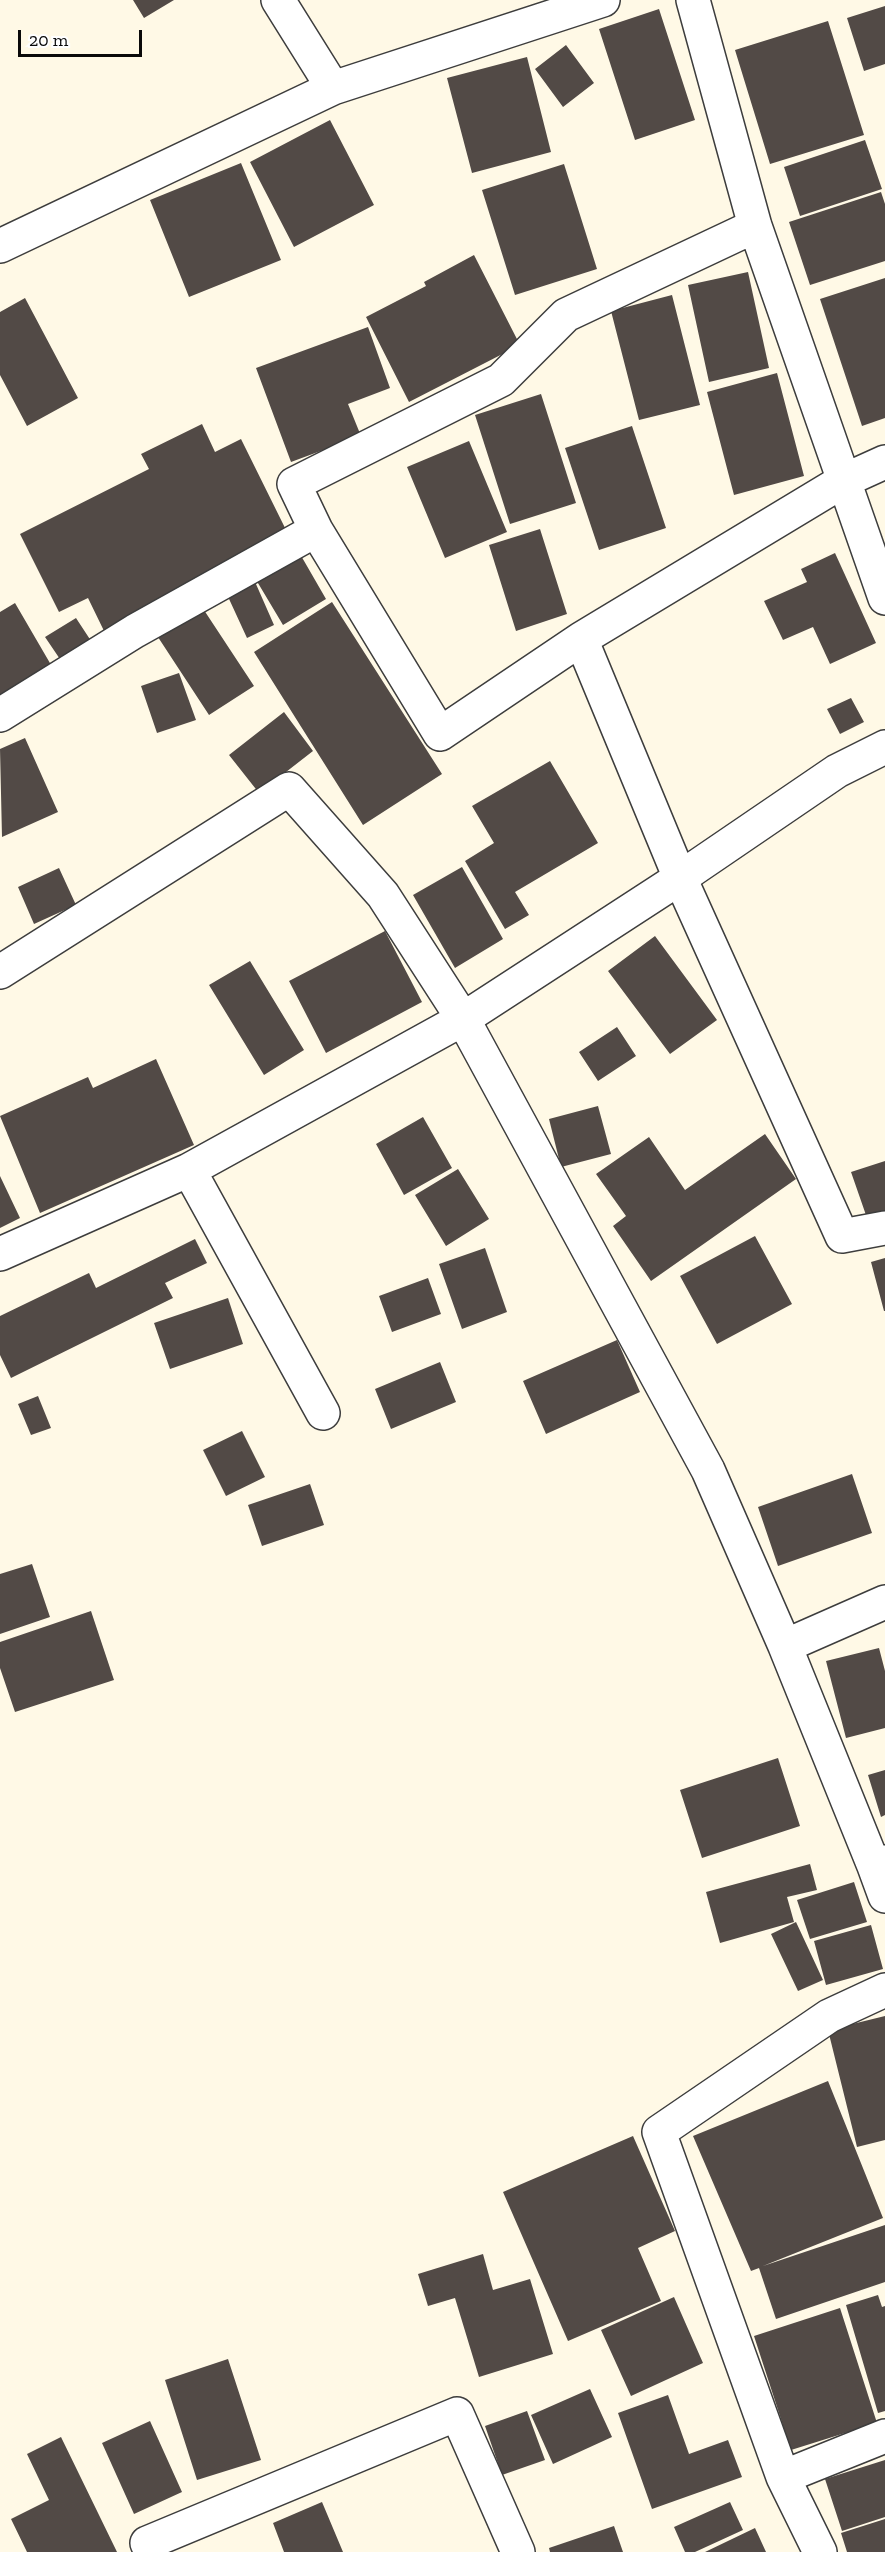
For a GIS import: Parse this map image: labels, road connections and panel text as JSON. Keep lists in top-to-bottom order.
{
  "scale_bar": "20 m"
}
